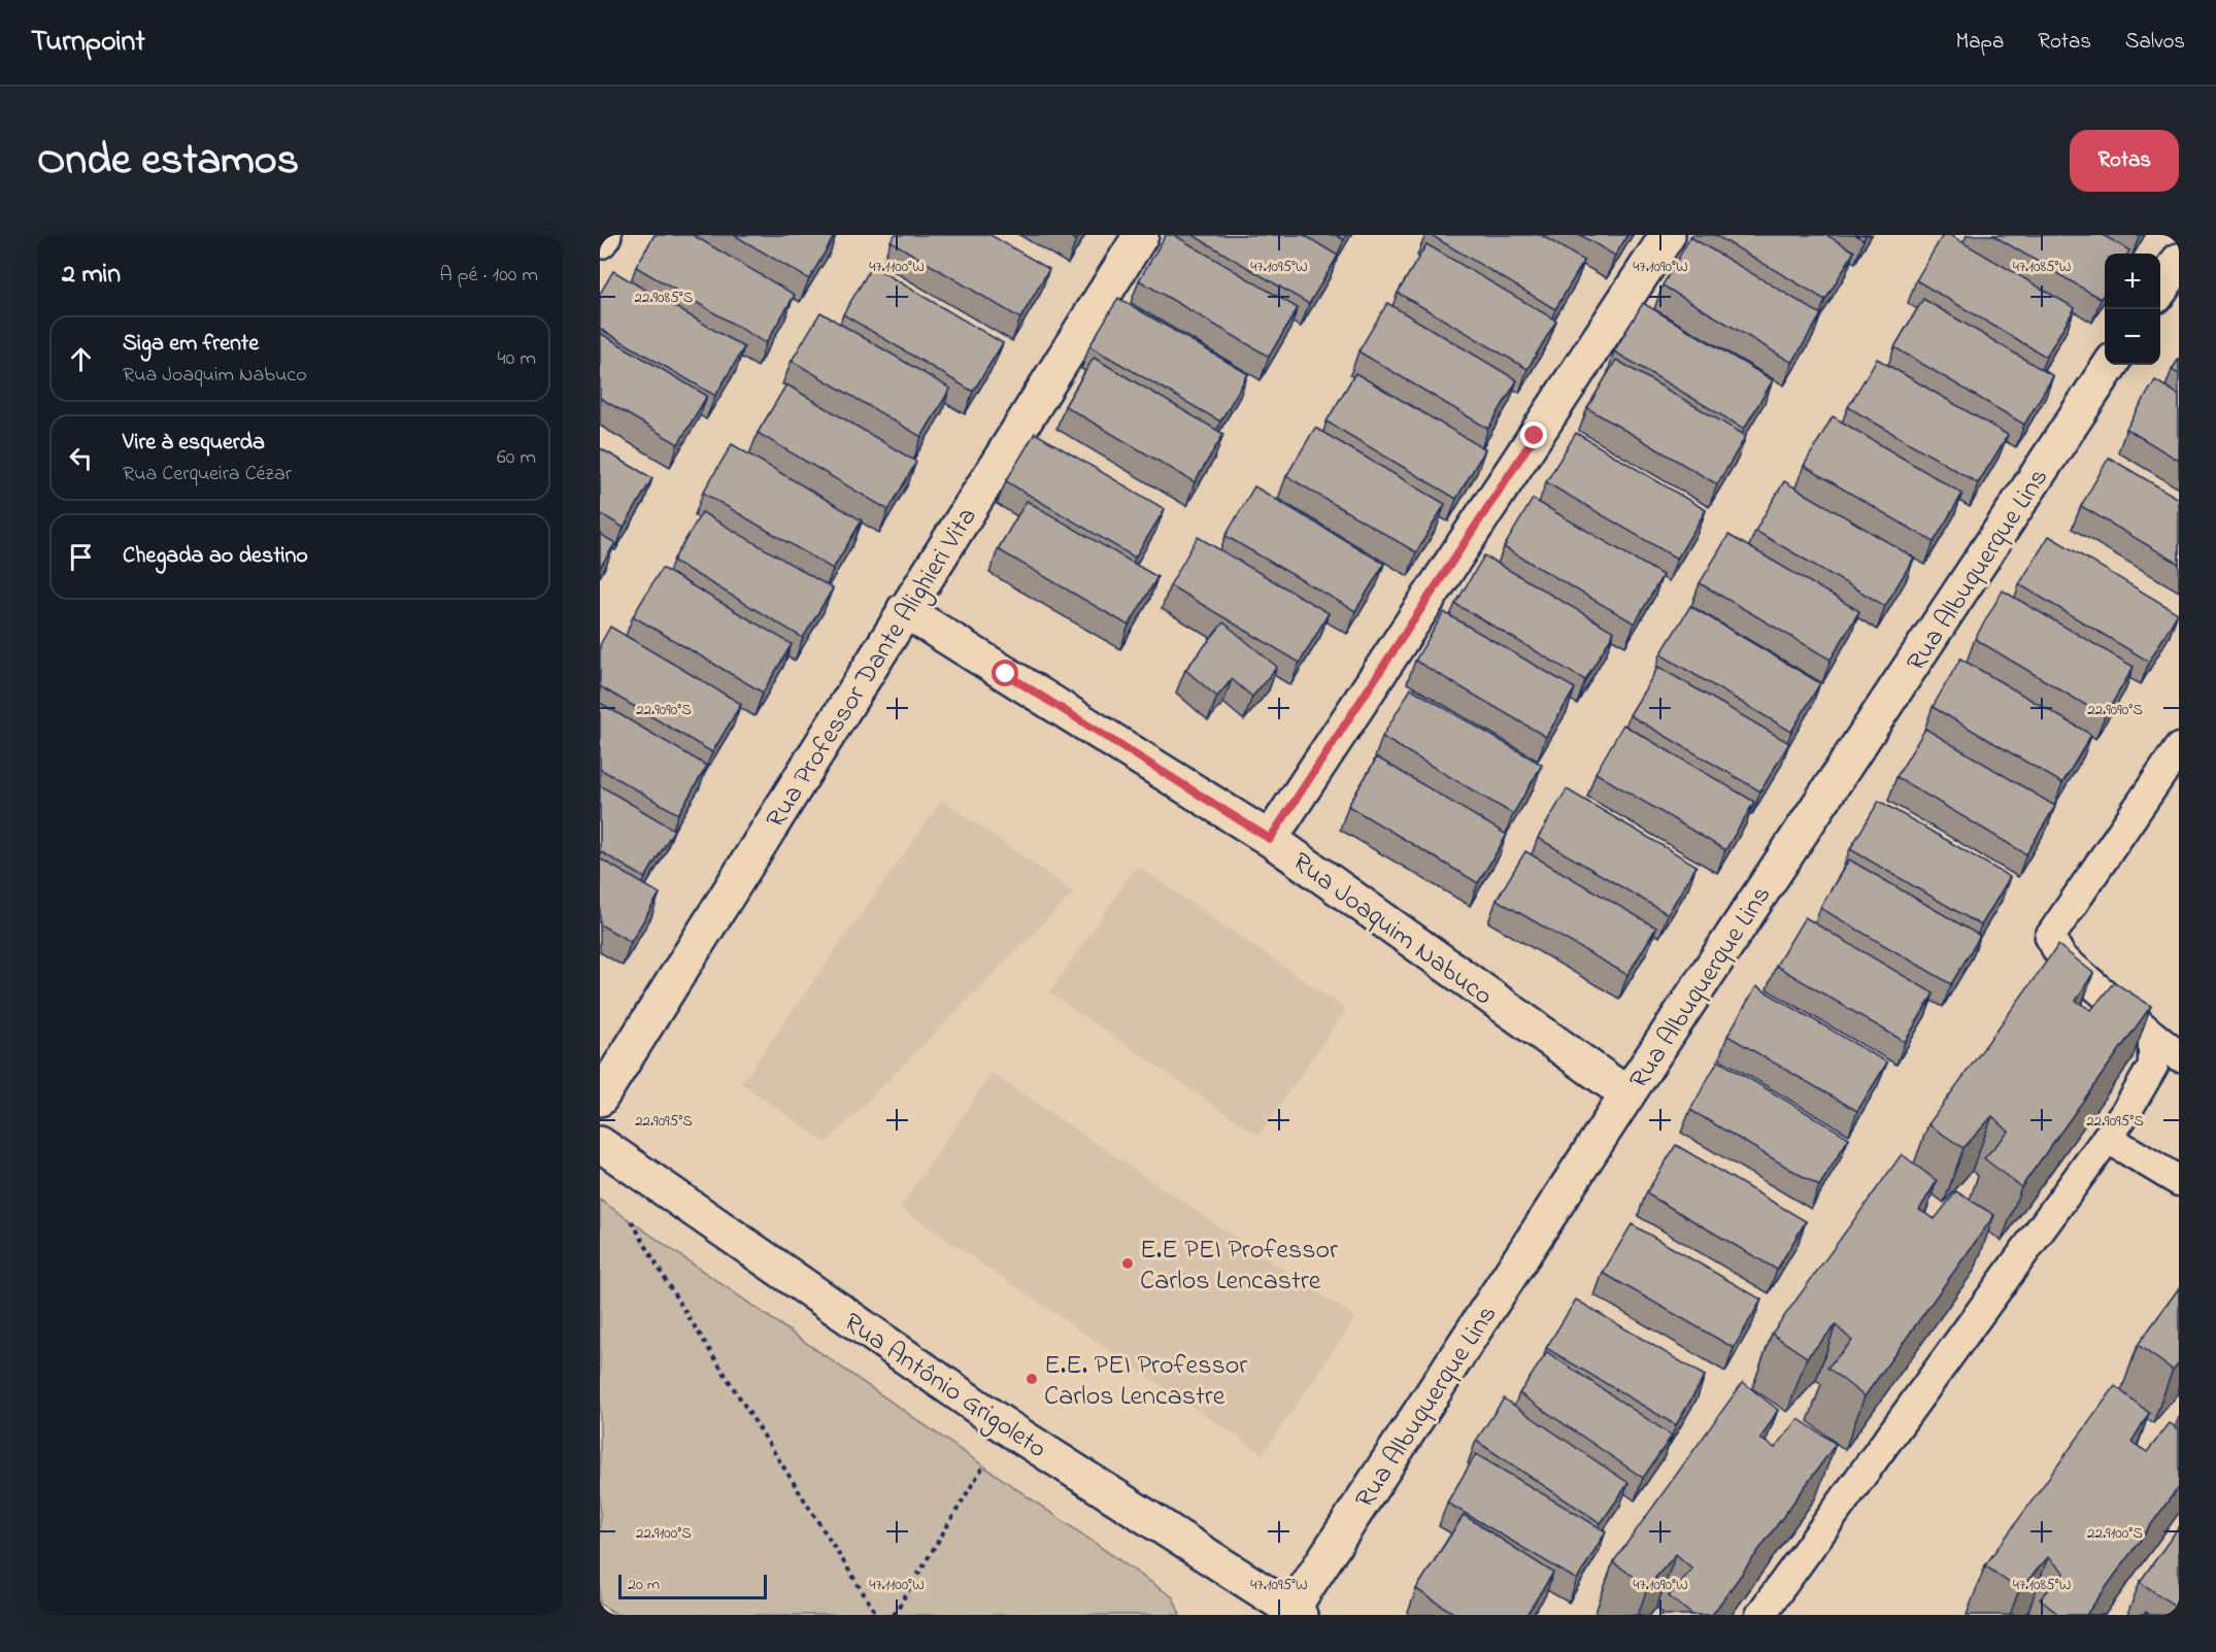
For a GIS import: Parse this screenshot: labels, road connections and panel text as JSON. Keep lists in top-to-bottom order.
{
  "streets": {
    "street": [
      "Rua Albuquerque Lins",
      "Rua Professor Dante Alighieri Vita",
      "Rua Joaquim Nabuco",
      "Rua Antônio Grigoleto"
    ]
  },
  "crossings": [
    ["Rua Albuquerque Lins", "Rua Joaquim Nabuco"],
    ["Rua Albuquerque Lins", "Rua Antônio Grigoleto"],
    ["Rua Professor Dante Alighieri Vita", "Rua Joaquim Nabuco"]
  ],
  "places": ["E.E PEI Professor Carlos Lencastre", "E.E. PEI Professor Carlos Lencastre"],
  "scale_bar": "20 m",
  "page": {
    "header": "Turnpoint",
    "nav": ["Mapa", "Rotas", "Salvos"],
    "title": "Onde estamos",
    "buttons": "Rotas",
    "heading": ["2 min", "A pé · 100 m"],
    "map_buttons": ["+", "−"],
    "list": [
      ["Siga em frente", "Rua Joaquim Nabuco", "40 m"],
      ["Vire à esquerda", "Rua Cerqueira Cézar", "60 m"],
      "Chegada ao destino"
    ],
    "scale": "20 m"
  },
  "coordinates": [
    "47.1100°W",
    "47.1095°W",
    "47.1090°W",
    "47.1085°W",
    "22.9085°S",
    "22.9090°S",
    "22.9095°S",
    "22.9100°S"
  ]
}
